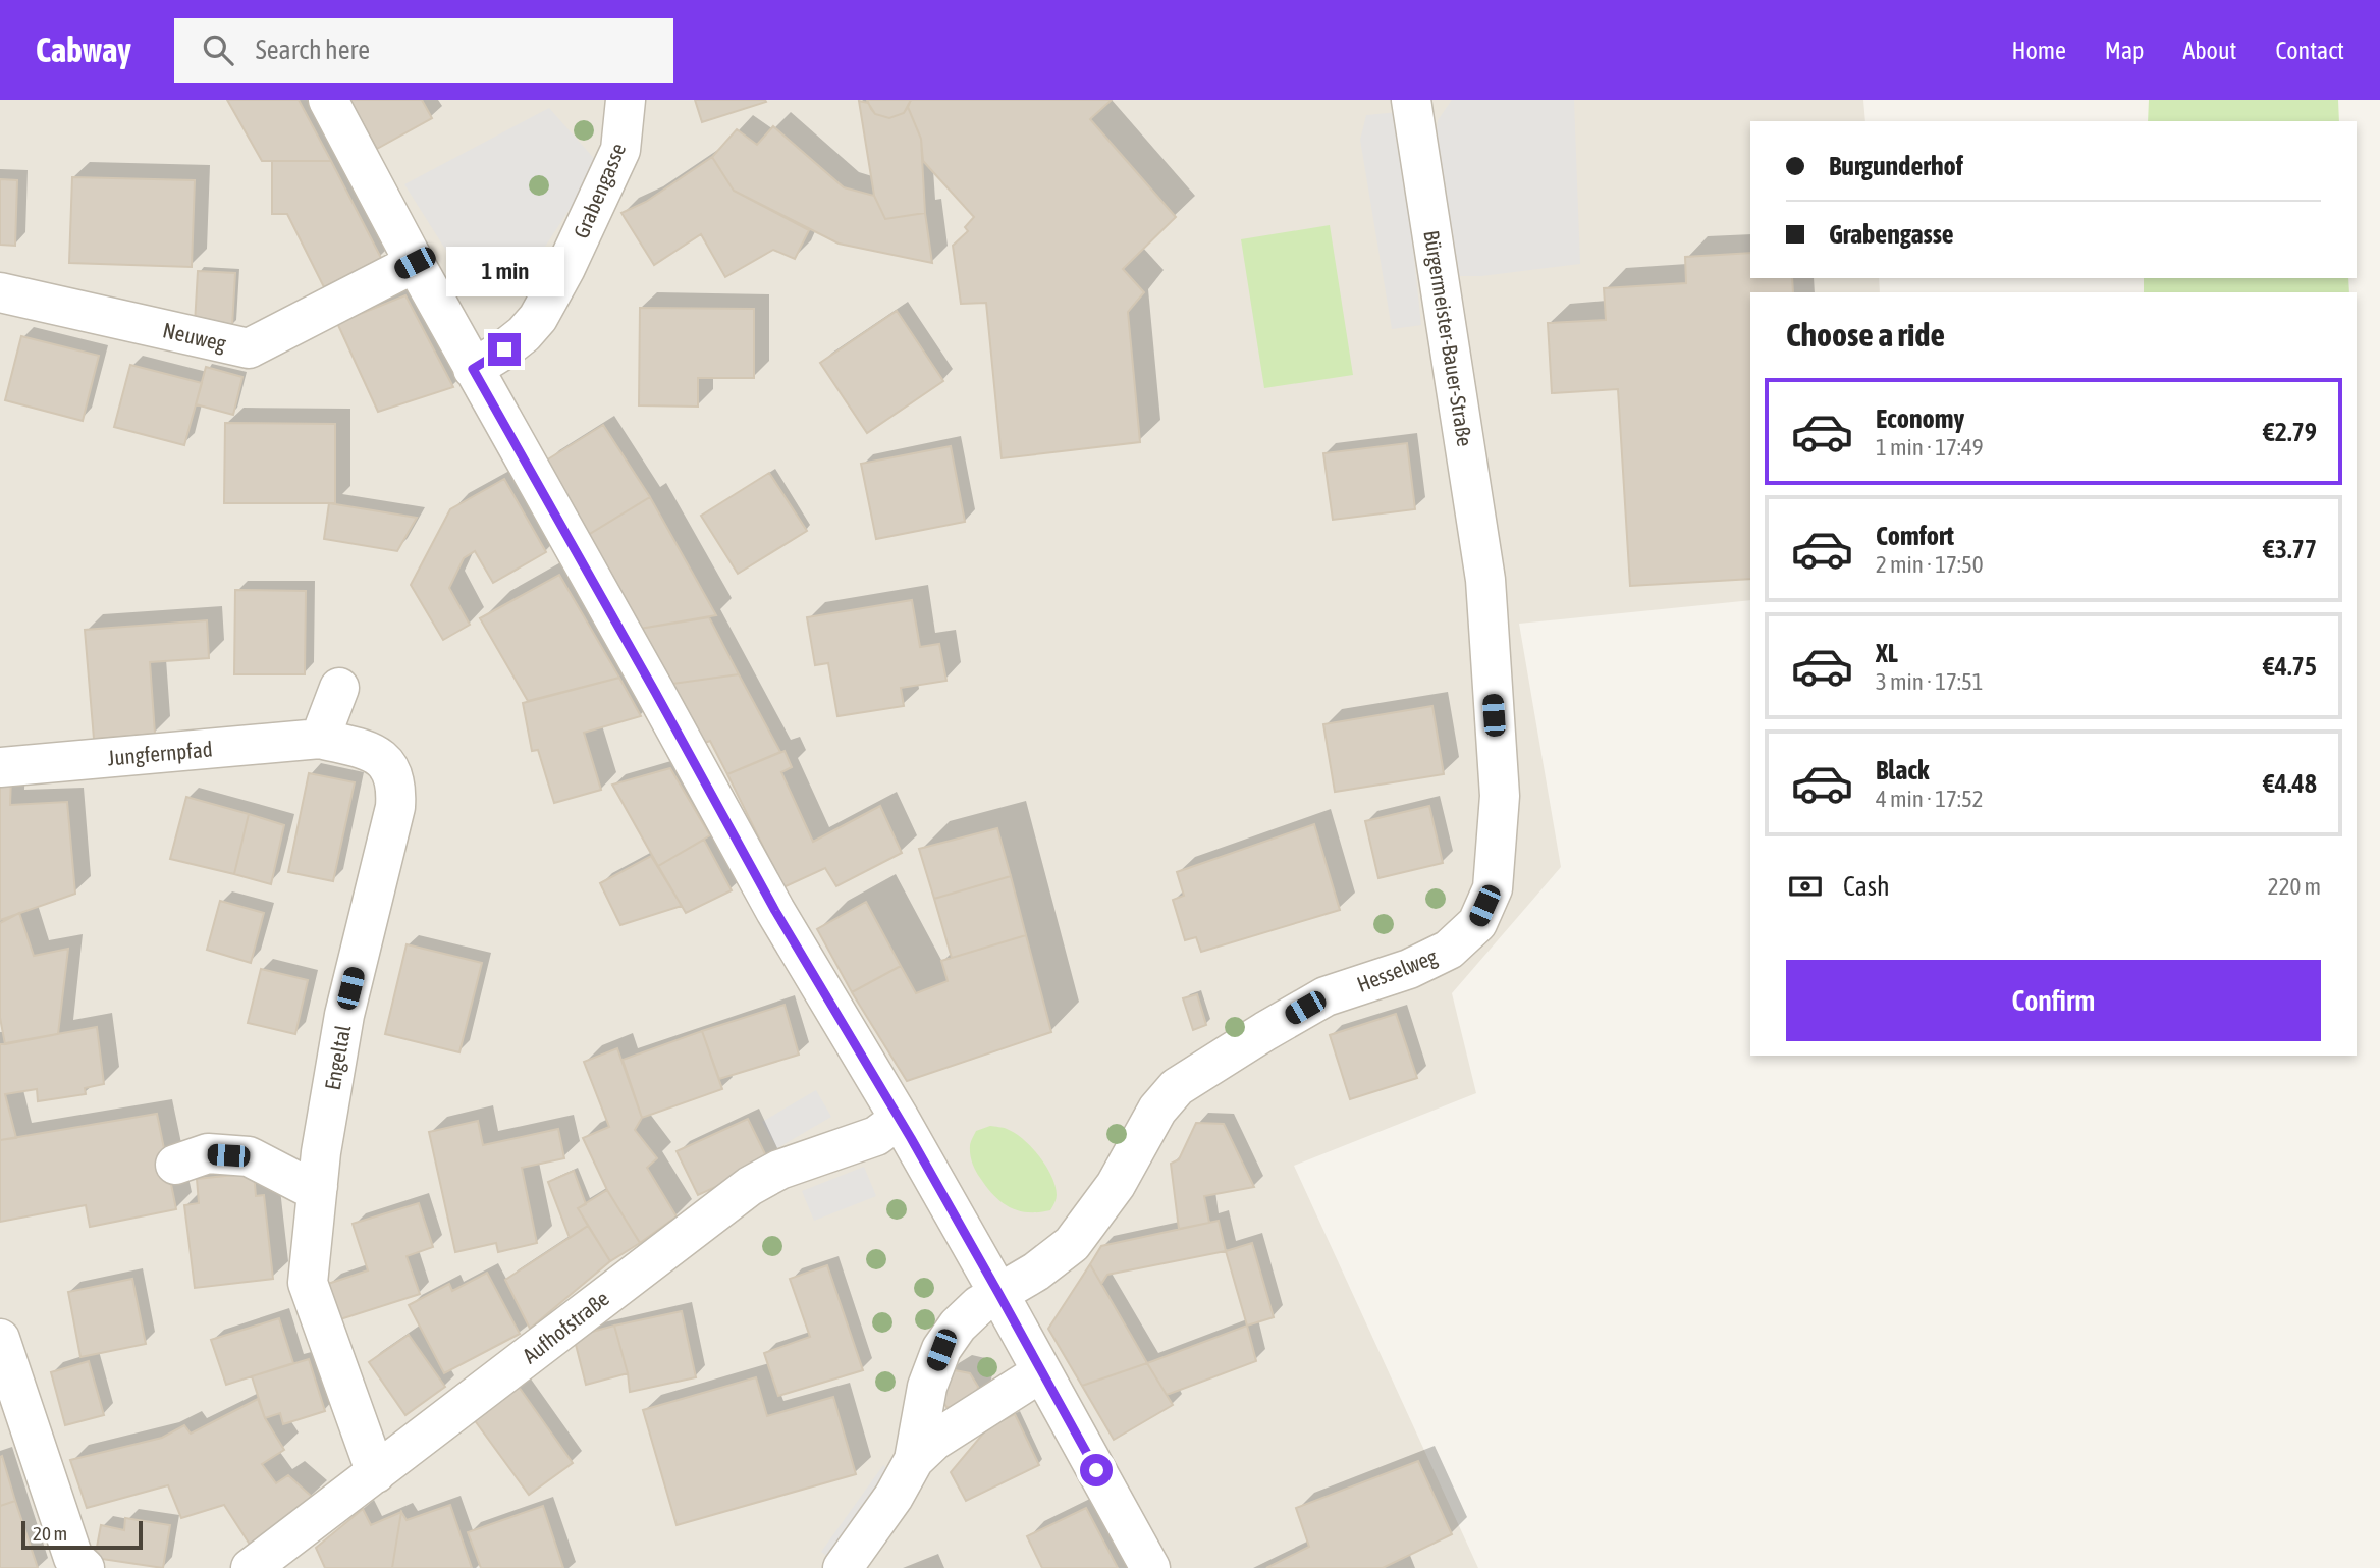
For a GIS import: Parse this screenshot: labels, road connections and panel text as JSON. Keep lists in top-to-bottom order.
{
  "streets": {
    "street": [
      "Grabengasse",
      "Neuweg",
      "Bürgermeister-Bauer-Straße",
      "Jungfernpfad",
      "Hesselweg",
      "Engeltal",
      "Aufhofstraße"
    ]
  },
  "crossings": [
    ["Bürgermeister-Bauer-Straße", "Hesselweg"],
    ["Jungfernpfad", "Engeltal"],
    ["Engeltal", "Aufhofstraße"]
  ],
  "scale_bar": "20 m",
  "page": {
    "header": "Cabway",
    "search": "Search here",
    "nav": [
      "Home",
      "Map",
      "About",
      "Contact"
    ],
    "banner": ["Burgunderhof", "Grabengasse"],
    "bubble": "1 min",
    "heading": "Choose a ride",
    "list": [
      {
        "name": "Economy",
        "note": "1 min · 17:49",
        "value": "€2.79"
      },
      {
        "name": "Comfort",
        "note": "2 min · 17:50",
        "value": "€3.77"
      },
      {
        "name": "XL",
        "note": "3 min · 17:51",
        "value": "€4.75"
      },
      {
        "name": "Black",
        "note": "4 min · 17:52",
        "value": "€4.48"
      }
    ],
    "pay": ["Cash", "220 m"],
    "buttons": "Confirm",
    "scale": "20 m"
  }
}
